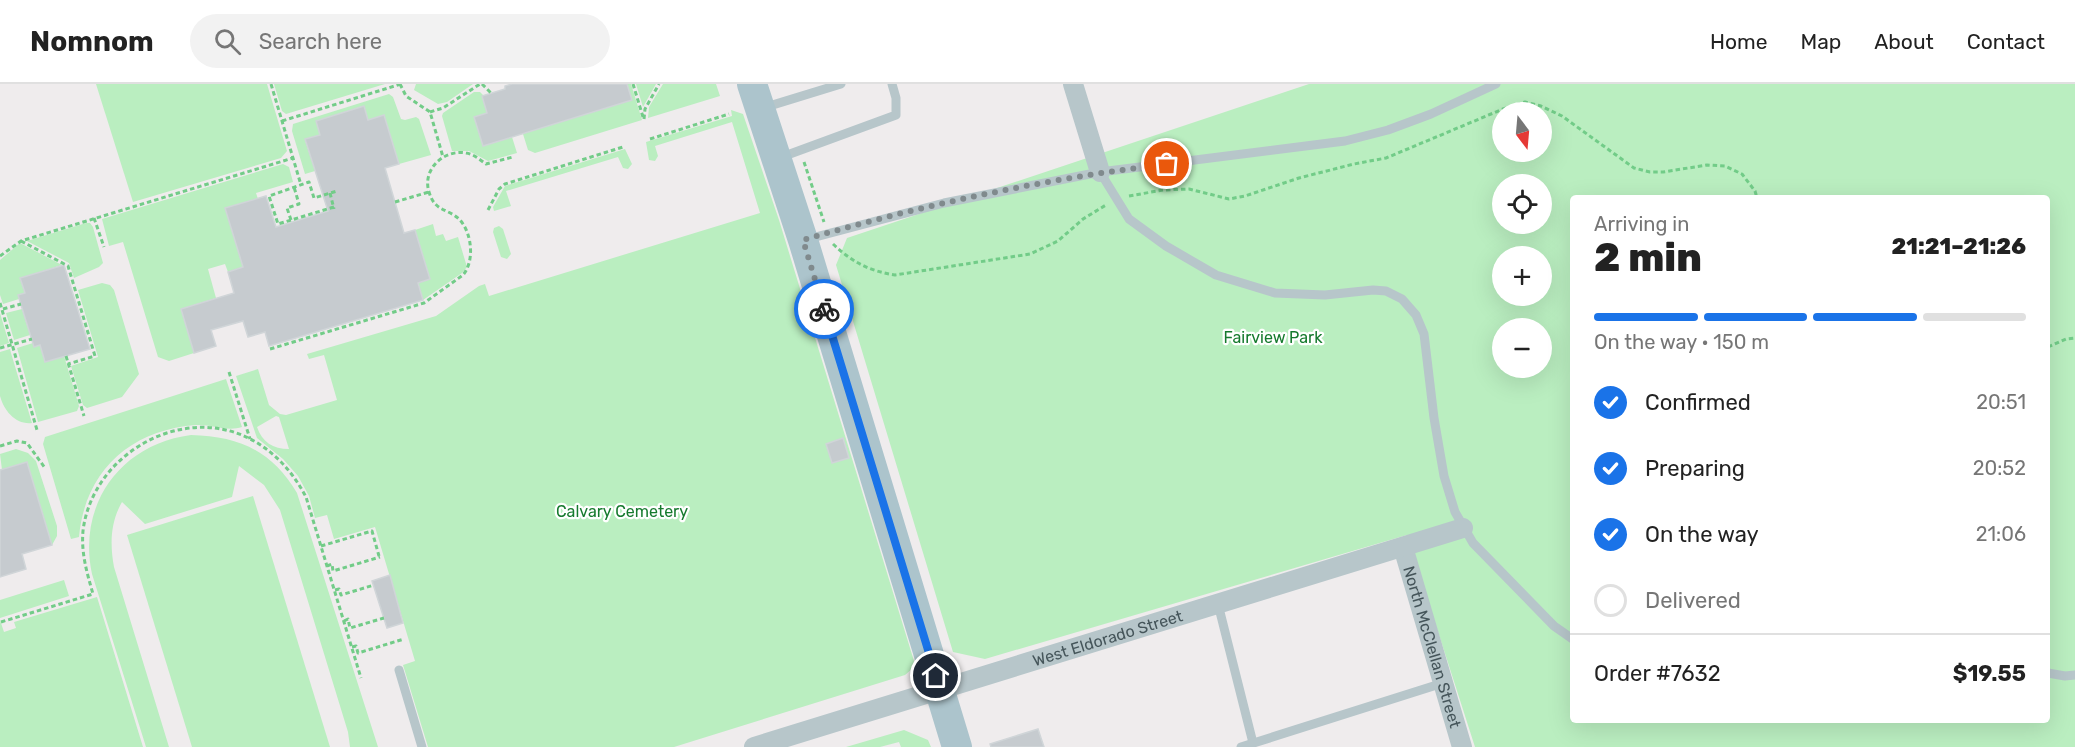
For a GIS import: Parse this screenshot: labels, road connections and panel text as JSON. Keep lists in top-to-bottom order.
{
  "streets": {
    "street": ["West Eldorado Street", "North McClellan Street"]
  },
  "crossings": [
    ["West Eldorado Street", "North McClellan Street"]
  ],
  "parks": ["Fairview Park", "Calvary Cemetery"],
  "north": "bottom",
  "page": {
    "header": "Nomnom",
    "search": "Search here",
    "nav": [
      "Home",
      "Map",
      "About",
      "Contact"
    ],
    "map_buttons": ["+", "−"],
    "heading": ["2 min", "Arriving in", "21:21–21:26"],
    "panel": ["Order #7632", "$19.55"],
    "bar": "On the way · 150 m",
    "list": [
      ["Confirmed", "20:51"],
      ["Preparing", "20:52"],
      ["On the way", "21:06"],
      "Delivered"
    ]
  }
}
